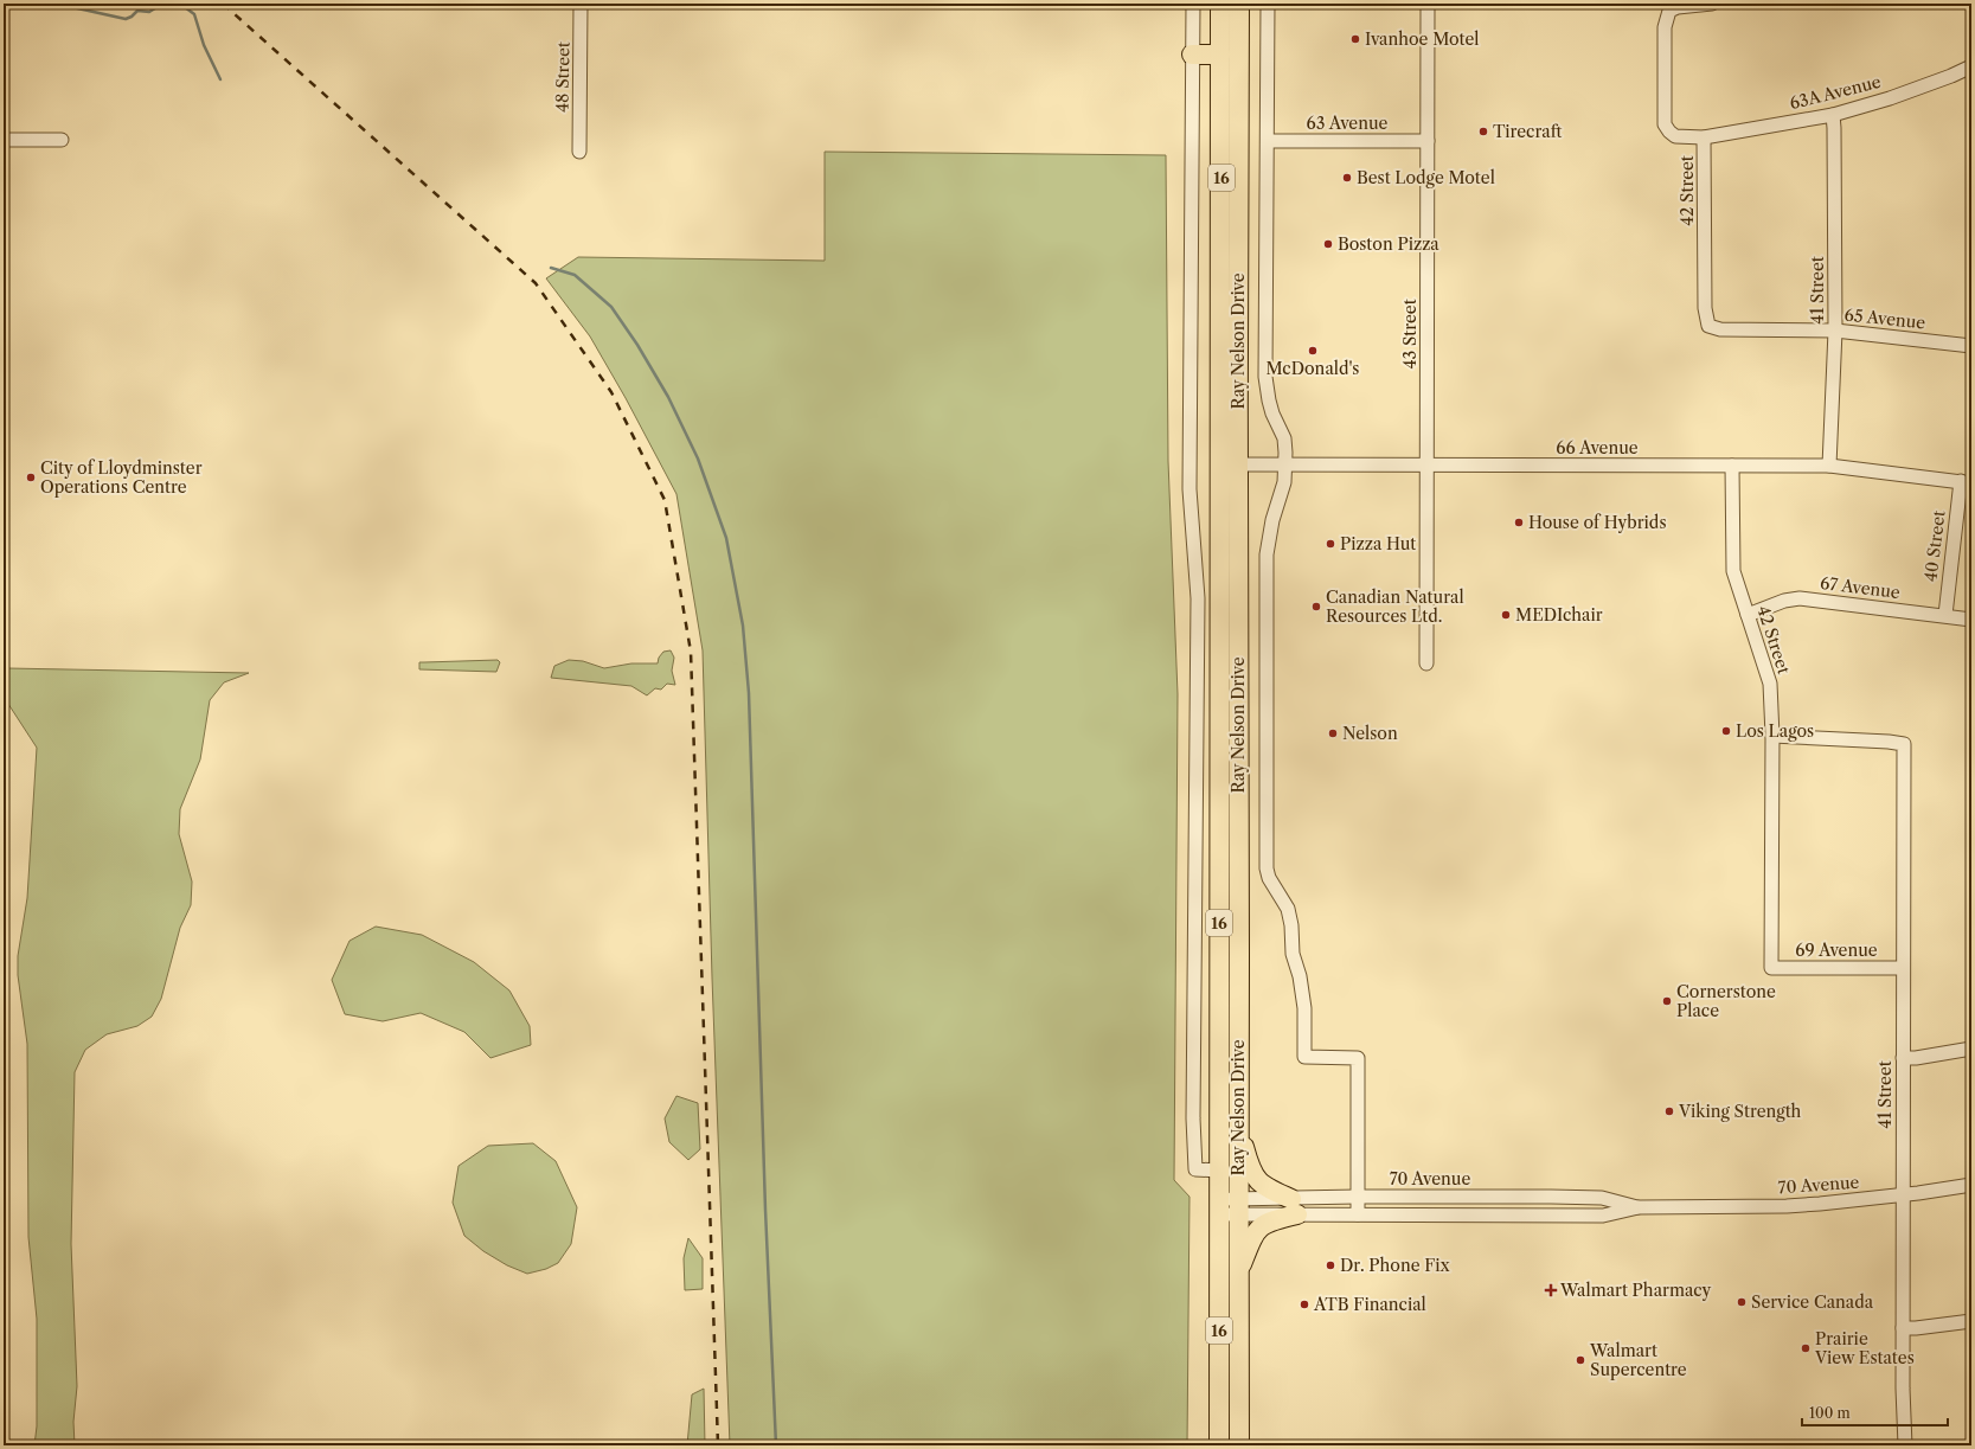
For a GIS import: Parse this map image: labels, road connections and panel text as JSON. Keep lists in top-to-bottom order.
{
  "streets": {
    "highway": ["16", "Ray Nelson Drive"],
    "street": [
      "48 Street",
      "63A Avenue",
      "63 Avenue",
      "42 Street",
      "41 Street",
      "65 Avenue",
      "43 Street",
      "66 Avenue",
      "40 Street",
      "67 Avenue",
      "69 Avenue",
      "70 Avenue"
    ]
  },
  "crossings": [
    ["63A Avenue", "42 Street"],
    ["63A Avenue", "41 Street"],
    ["63 Avenue", "43 Street"],
    ["42 Street", "41 Street"],
    ["42 Street", "65 Avenue"],
    ["42 Street", "66 Avenue"],
    ["42 Street", "67 Avenue"],
    ["42 Street", "69 Avenue"],
    ["41 Street", "65 Avenue"],
    ["41 Street", "66 Avenue"],
    ["41 Street", "69 Avenue"],
    ["41 Street", "70 Avenue"],
    ["43 Street", "66 Avenue"],
    ["Ray Nelson Drive", "66 Avenue"],
    ["Ray Nelson Drive", "70 Avenue"],
    ["66 Avenue", "40 Street"],
    ["40 Street", "67 Avenue"]
  ],
  "places": {
    "other": [
      "Ivanhoe Motel",
      "Tirecraft",
      "Best Lodge Motel",
      "Boston Pizza",
      "McDonald's",
      "City of Lloydminster Operations Centre",
      "House of Hybrids",
      "Pizza Hut",
      "Canadian Natural Resources Ltd.",
      "MEDIchair",
      "Los Lagos",
      "Nelson",
      "Cornerstone Place",
      "Viking Strength",
      "Dr. Phone Fix",
      "Service Canada",
      "ATB Financial",
      "Prairie View Estates",
      "Walmart Supercentre"
    ],
    "health": ["Walmart Pharmacy"]
  },
  "scale_bar": "100 m"
}
